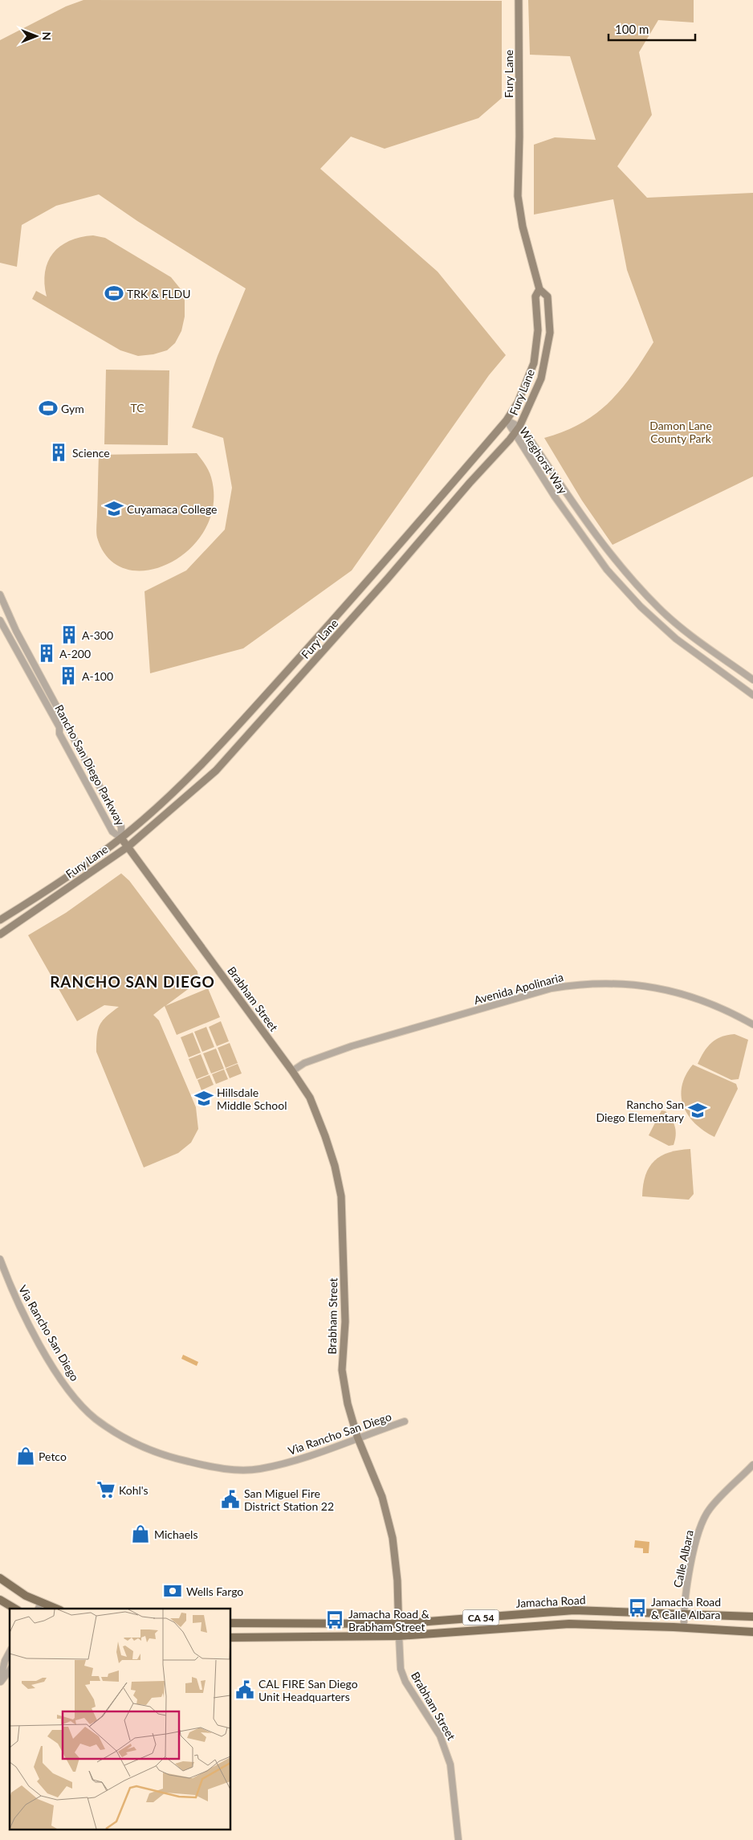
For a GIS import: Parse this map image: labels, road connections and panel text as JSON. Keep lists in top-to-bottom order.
{
  "streets": {
    "main road": [
      "Fury Lane",
      "Brabham Street",
      "Jamacha Road",
      "CA 54"
    ],
    "street": [
      "Wieghorst Way",
      "Rancho San Diego Parkway",
      "Avenida Apolinaria",
      "Via Rancho San Diego",
      "Calle Albara"
    ]
  },
  "crossings": [
    ["Fury Lane", "Wieghorst Way"],
    ["Fury Lane", "Rancho San Diego Parkway"],
    ["Fury Lane", "Brabham Street"],
    ["Rancho San Diego Parkway", "Brabham Street"],
    ["Avenida Apolinaria", "Brabham Street"],
    ["Brabham Street", "Via Rancho San Diego"],
    ["Brabham Street", "Jamacha Road"],
    ["Brabham Street", "CA 54"],
    ["Calle Albara", "Jamacha Road"],
    ["Calle Albara", "CA 54"]
  ],
  "districts": ["RANCHO SAN DIEGO"],
  "parks": ["TC", "Damon Lane County Park"],
  "places": {
    "sports": ["TRK & FLDU", "Gym"],
    "building": [
      "Science",
      "A-300",
      "A-200",
      "A-100"
    ],
    "school or university": ["Cuyamaca College", "Hillsdale Middle School", "Rancho San Diego Elementary"],
    "shop": ["Petco", "Michaels"],
    "supermarket": ["Kohl's"],
    "public building": ["San Miguel Fire District Station 22", "CAL FIRE San Diego Unit Headquarters"],
    "bank": ["Wells Fargo"],
    "bus stop": ["Jamacha Road & Calle Albara", "Jamacha Road & Brabham Street"]
  },
  "scale_bar": "100 m",
  "north": "right"
}
